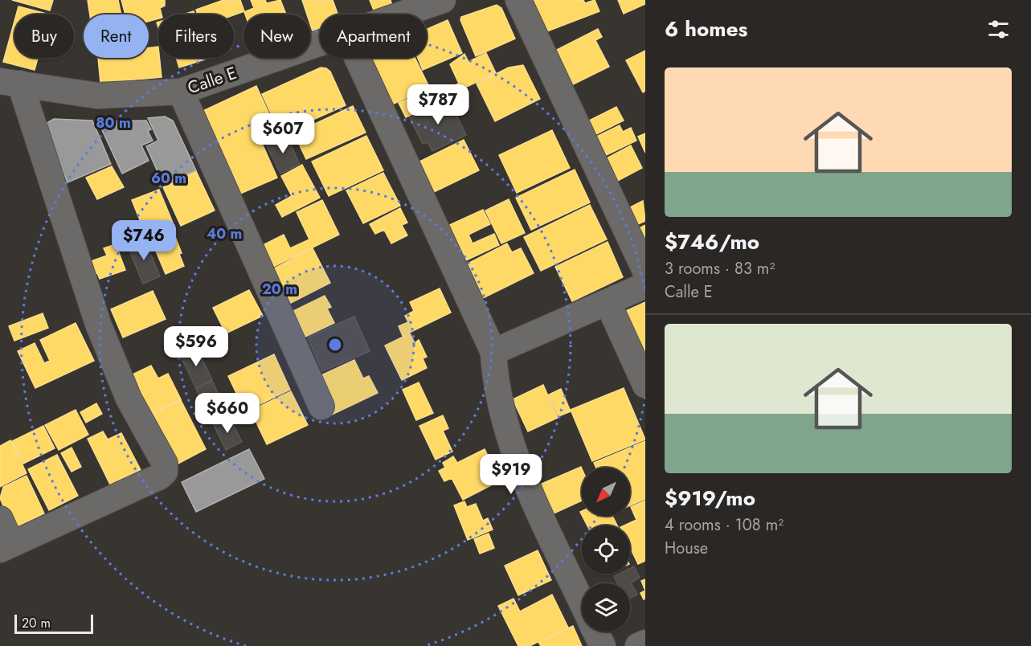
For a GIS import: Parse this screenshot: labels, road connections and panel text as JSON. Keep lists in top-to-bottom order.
{
  "streets": {
    "street": ["Calle E"]
  },
  "scale_bar": "20 m",
  "north": "bottom left",
  "page": {
    "heading": "6 homes",
    "chip": [
      "Buy",
      "Rent",
      "Filters",
      "New",
      "Apartment"
    ],
    "list": [
      {
        "name": "$746/mo",
        "note": "3 rooms · 83 m² · Calle E"
      },
      {
        "name": "$919/mo",
        "note": "4 rooms · 108 m² · House"
      }
    ],
    "price": [
      "$787",
      "$607",
      "$746",
      "$596",
      "$660",
      "$919"
    ],
    "scale": "20 m"
  },
  "rings": [
    "80 m",
    "60 m",
    "40 m",
    "20 m"
  ]
}
